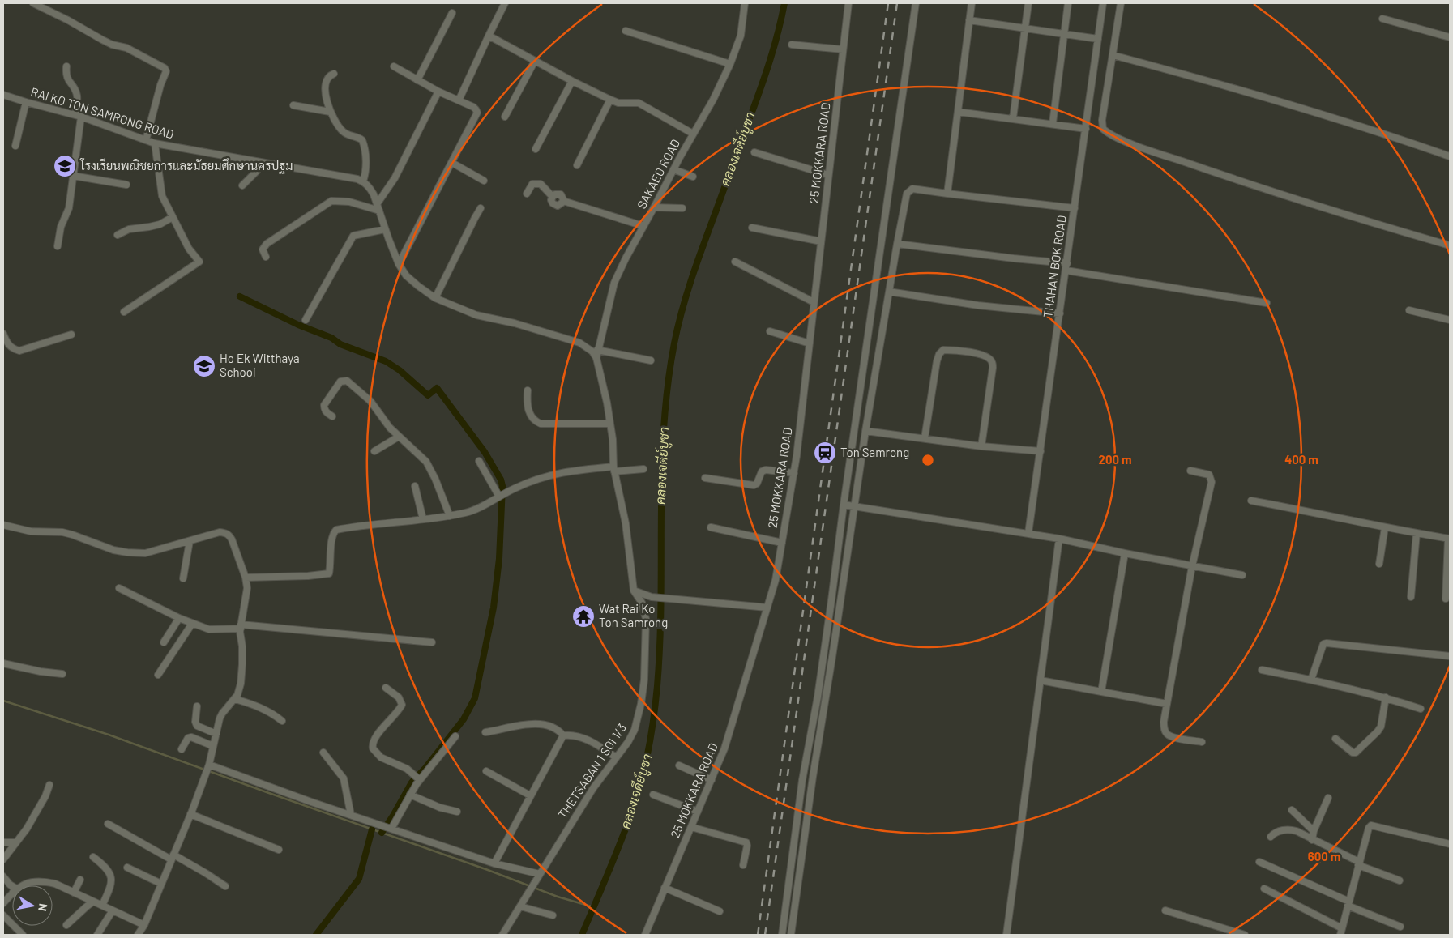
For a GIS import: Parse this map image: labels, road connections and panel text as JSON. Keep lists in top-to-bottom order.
{
  "streets": {
    "street": [
      "RAI KO TON SAMRONG ROAD",
      "25 MOKKARA ROAD",
      "SAKAEO ROAD",
      "THAHAN BOK ROAD",
      "THETSABAN 1 SOI 1/3"
    ]
  },
  "crossings": [
    ["SAKAEO ROAD", "THETSABAN 1 SOI 1/3"]
  ],
  "water": ["คลองเจดีย์บูชา"],
  "places": {
    "school or university": ["โรงเรียนพณิชยการและมัธยมศึกษานครปฐม", "Ho Ek Witthaya School"],
    "station": ["Ton Samrong"],
    "temple": ["Wat Rai Ko Ton Samrong"]
  },
  "north": "right",
  "rings": ["200 m", "400 m", "600 m"]
}
